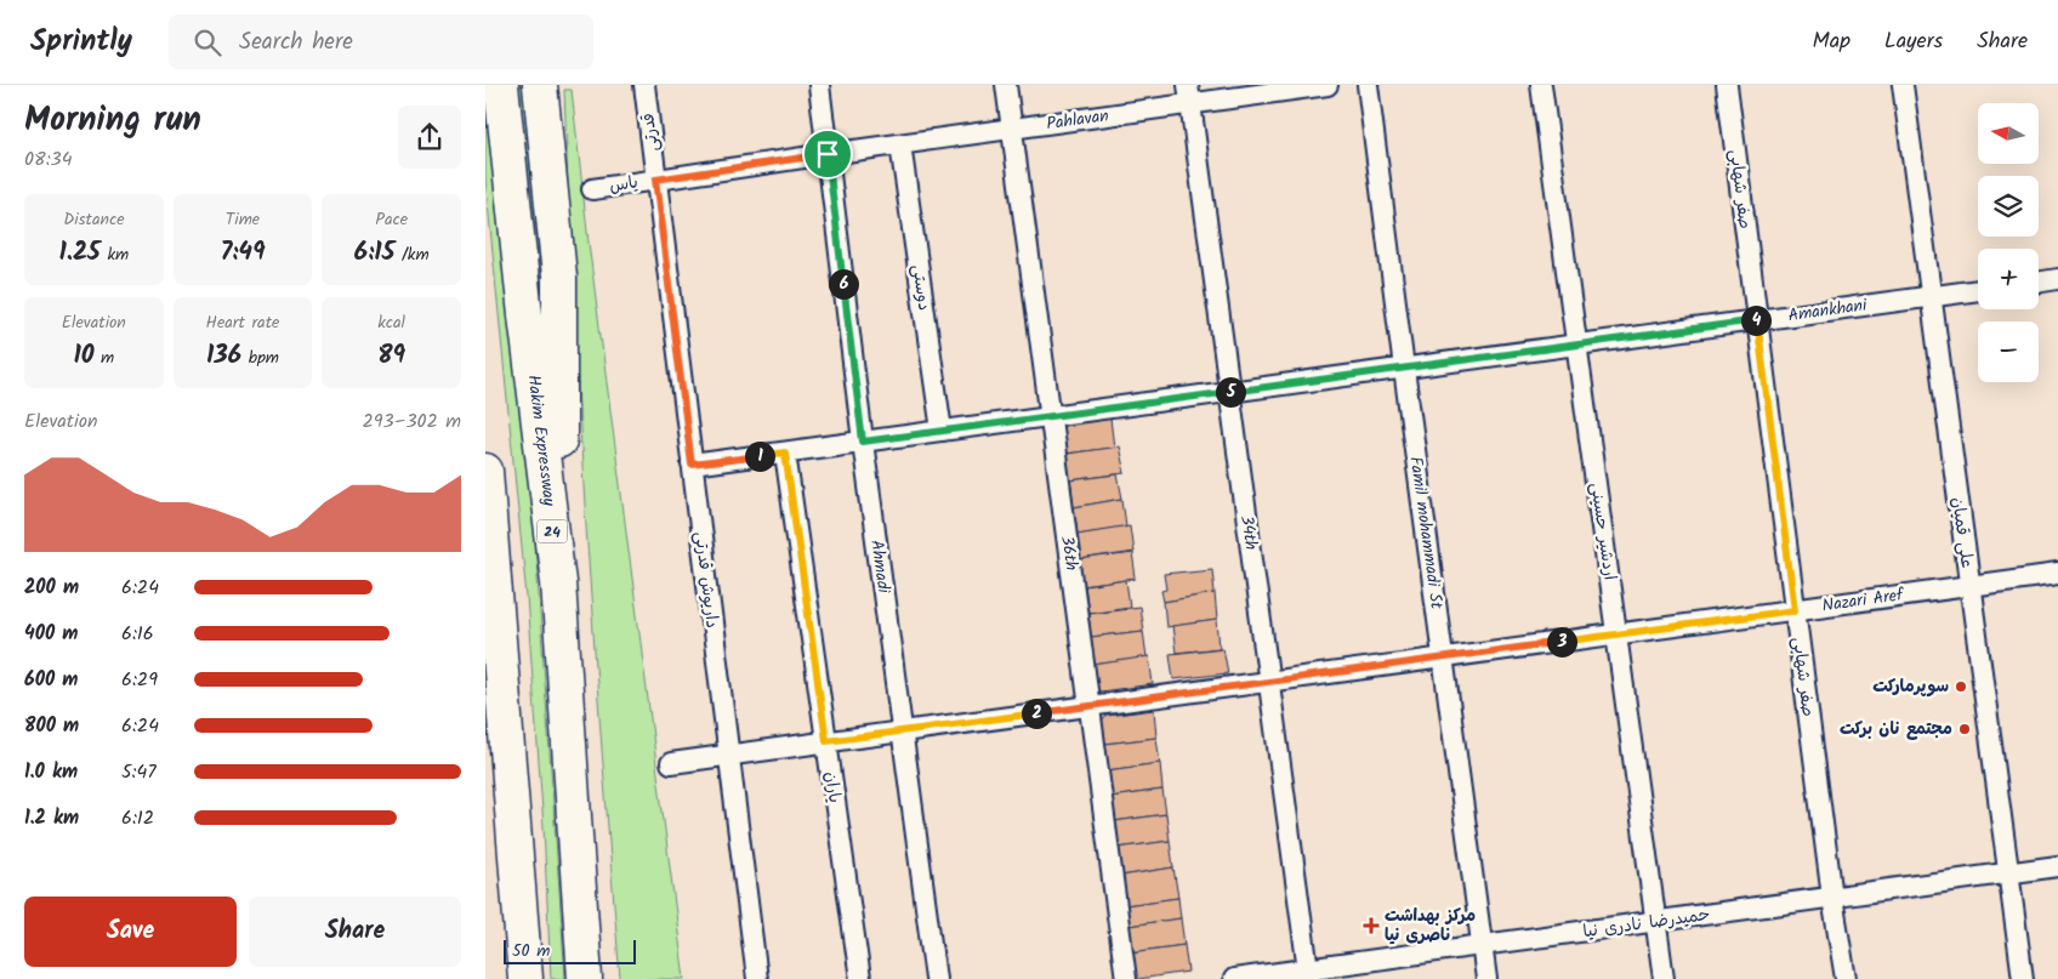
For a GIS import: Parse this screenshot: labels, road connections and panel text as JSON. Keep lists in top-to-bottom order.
{
  "streets": {
    "highway": ["Hakim Expressway", "24"],
    "street": [
      "Pahlavan",
      "قدرتی",
      "یاس",
      "صفر شهابی",
      "دوستی",
      "Amankhani",
      "اردشیر حسینی",
      "34th",
      "Famil mohammadi St",
      "علی قمیان",
      "36th",
      "Ahmadi",
      "داریوش قدرتی",
      "Nazari Aref",
      "یاران",
      "حمیدرضا نادری نیا"
    ]
  },
  "crossings": [
    ["Pahlavan", "یاس"],
    ["Pahlavan", "دوستی"],
    ["Pahlavan", "34th"],
    ["Pahlavan", "36th"],
    ["Pahlavan", "Ahmadi"],
    ["قدرتی", "یاس"],
    ["قدرتی", "داریوش قدرتی"],
    ["یاس", "Ahmadi"],
    ["یاس", "داریوش قدرتی"],
    ["صفر شهابی", "Amankhani"],
    ["صفر شهابی", "Nazari Aref"],
    ["صفر شهابی", "حمیدرضا نادری نیا"],
    ["دوستی", "Amankhani"],
    ["Amankhani", "اردشیر حسینی"],
    ["Amankhani", "34th"],
    ["Amankhani", "Famil mohammadi St"],
    ["Amankhani", "علی قمیان"],
    ["Amankhani", "36th"],
    ["Amankhani", "Ahmadi"],
    ["Amankhani", "داریوش قدرتی"],
    ["Amankhani", "یاران"],
    ["اردشیر حسینی", "Nazari Aref"],
    ["اردشیر حسینی", "حمیدرضا نادری نیا"],
    ["34th", "Nazari Aref"],
    ["34th", "حمیدرضا نادری نیا"],
    ["Famil mohammadi St", "Nazari Aref"],
    ["Famil mohammadi St", "حمیدرضا نادری نیا"],
    ["علی قمیان", "Nazari Aref"],
    ["علی قمیان", "حمیدرضا نادری نیا"],
    ["36th", "Nazari Aref"],
    ["Ahmadi", "Nazari Aref"],
    ["داریوش قدرتی", "Nazari Aref"],
    ["Nazari Aref", "یاران"]
  ],
  "places": {
    "other": ["سوپرمارکت", "مجتمع نان برکت"],
    "health": ["مرکز بهداشت ناصری نیا"]
  },
  "scale_bar": "50 m",
  "north": "left",
  "page": {
    "header": "Sprintly",
    "search": "Search here",
    "nav": ["Map", "Layers", "Share"],
    "heading": ["Morning run", "08:34"],
    "map_buttons": ["+", "−"],
    "stats": [
      ["Distance", "1.25 km"],
      ["Time", "7:49"],
      ["Pace", "6:15 /km"],
      ["Elevation", "10 m"],
      ["Heart rate", "136 bpm"],
      ["kcal", "89"]
    ],
    "pins": [
      "6",
      "4",
      "5",
      "1",
      "3",
      "2"
    ],
    "chart": ["Elevation", "293–302 m"],
    "list": [
      {
        "name": "200 m",
        "note": "6:24"
      },
      {
        "name": "400 m",
        "note": "6:16"
      },
      {
        "name": "600 m",
        "note": "6:29"
      },
      {
        "name": "800 m",
        "note": "6:24"
      },
      {
        "name": "1.0 km",
        "note": "5:47"
      },
      {
        "name": "1.2 km",
        "note": "6:12"
      }
    ],
    "buttons": ["Save", "Share"],
    "scale": "50 m"
  }
}
